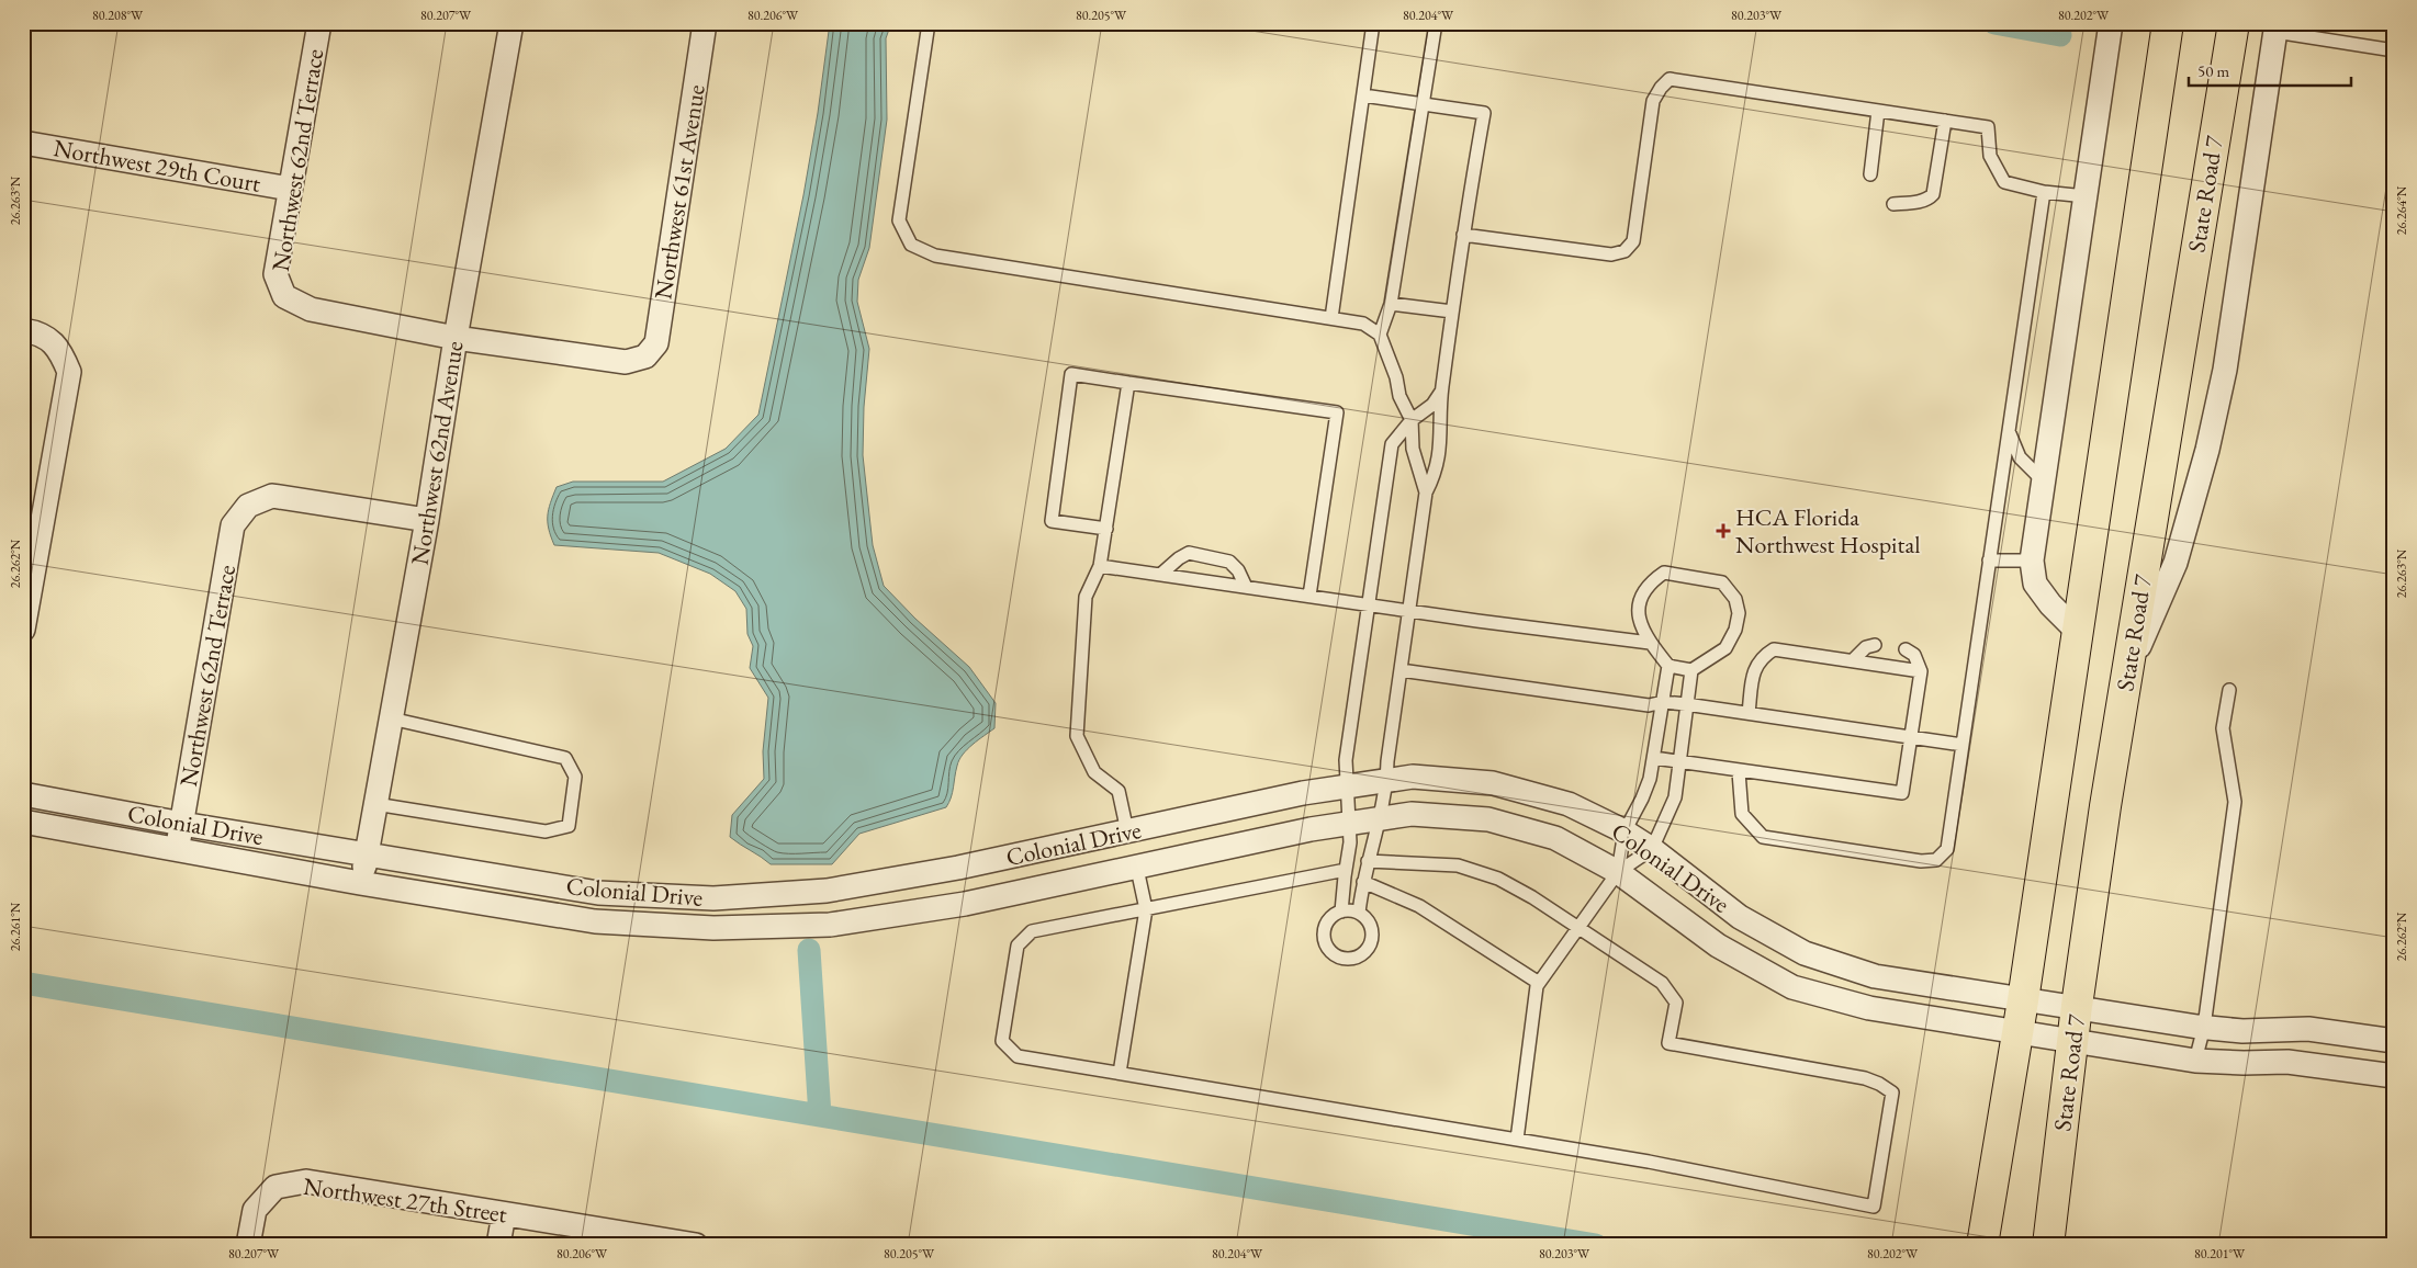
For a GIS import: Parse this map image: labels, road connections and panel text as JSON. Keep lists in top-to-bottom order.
{
  "streets": {
    "main road": ["State Road 7"],
    "street": [
      "Northwest 62nd Terrace",
      "Northwest 29th Court",
      "Northwest 61st Avenue",
      "Northwest 62nd Avenue",
      "Colonial Drive",
      "Northwest 27th Street"
    ]
  },
  "crossings": [
    ["Northwest 62nd Terrace", "Northwest 29th Court"],
    ["Northwest 62nd Terrace", "Northwest 61st Avenue"],
    ["Northwest 62nd Terrace", "Northwest 62nd Avenue"],
    ["Northwest 62nd Terrace", "Colonial Drive"],
    ["Northwest 61st Avenue", "Northwest 62nd Avenue"],
    ["State Road 7", "Colonial Drive"],
    ["Northwest 62nd Avenue", "Colonial Drive"]
  ],
  "places": {
    "health": ["HCA Florida Northwest Hospital"]
  },
  "scale_bar": "50 m",
  "coordinates": [
    "80.208°W",
    "80.207°W",
    "80.206°W",
    "80.205°W",
    "80.204°W",
    "80.203°W",
    "80.202°W",
    "26.263°N",
    "26.264°N",
    "26.262°N",
    "26.261°N",
    "80.201°W"
  ]
}
